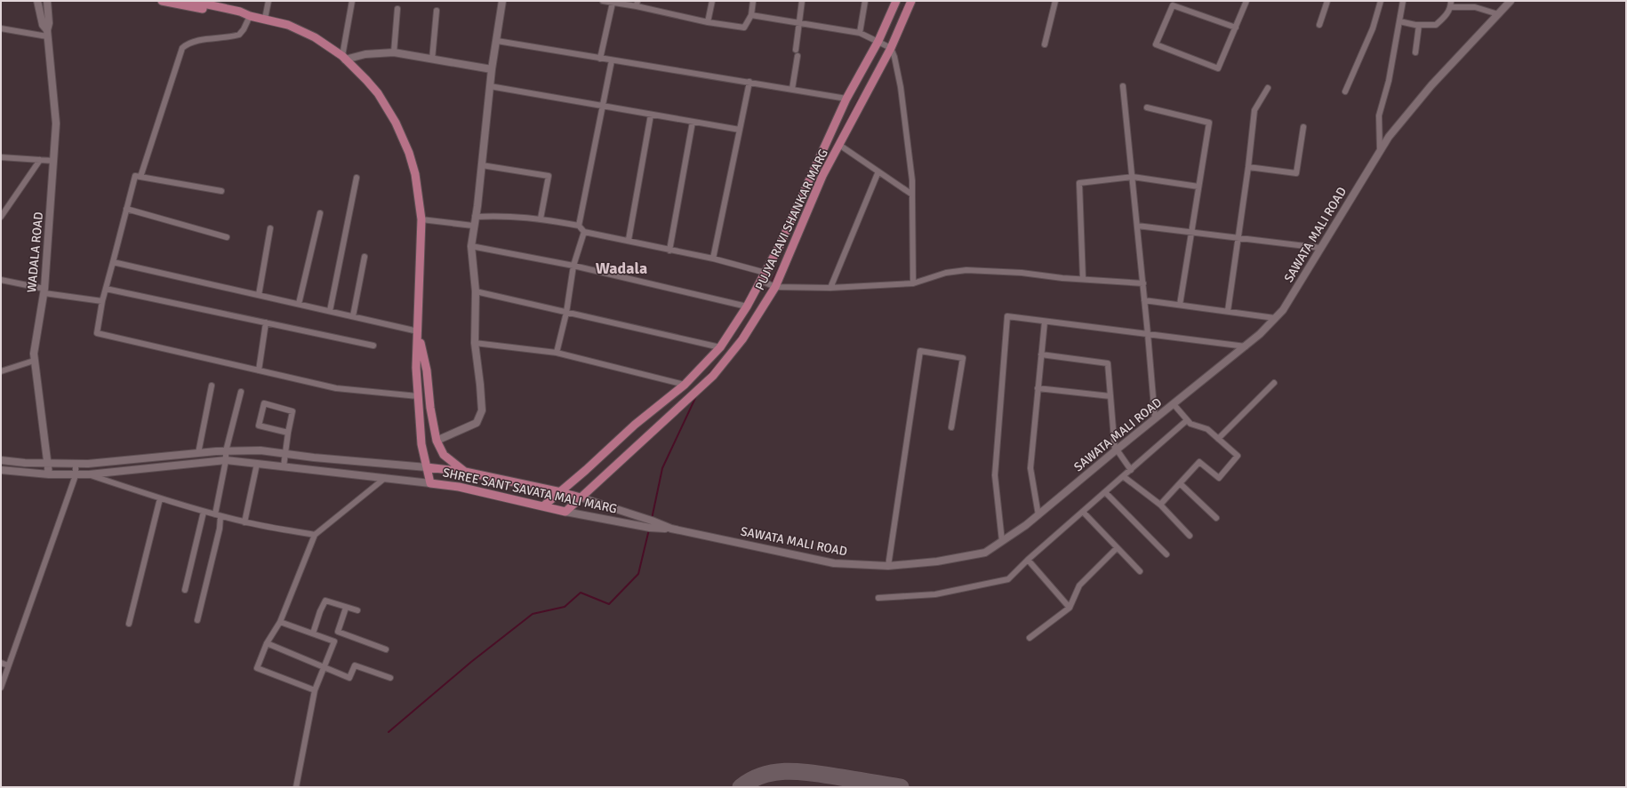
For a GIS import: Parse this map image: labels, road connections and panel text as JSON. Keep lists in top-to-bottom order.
{
  "streets": {
    "main road": ["PUJYA RAVI SHANKAR MARG", "SHREE SANT SAVATA MALI MARG"],
    "street": ["SAWATA MALI ROAD", "WADALA ROAD"]
  },
  "crossings": [
    ["PUJYA RAVI SHANKAR MARG", "SAWATA MALI ROAD"],
    ["PUJYA RAVI SHANKAR MARG", "SHREE SANT SAVATA MALI MARG"],
    ["SAWATA MALI ROAD", "SHREE SANT SAVATA MALI MARG"]
  ],
  "districts": ["Wadala"]
}
